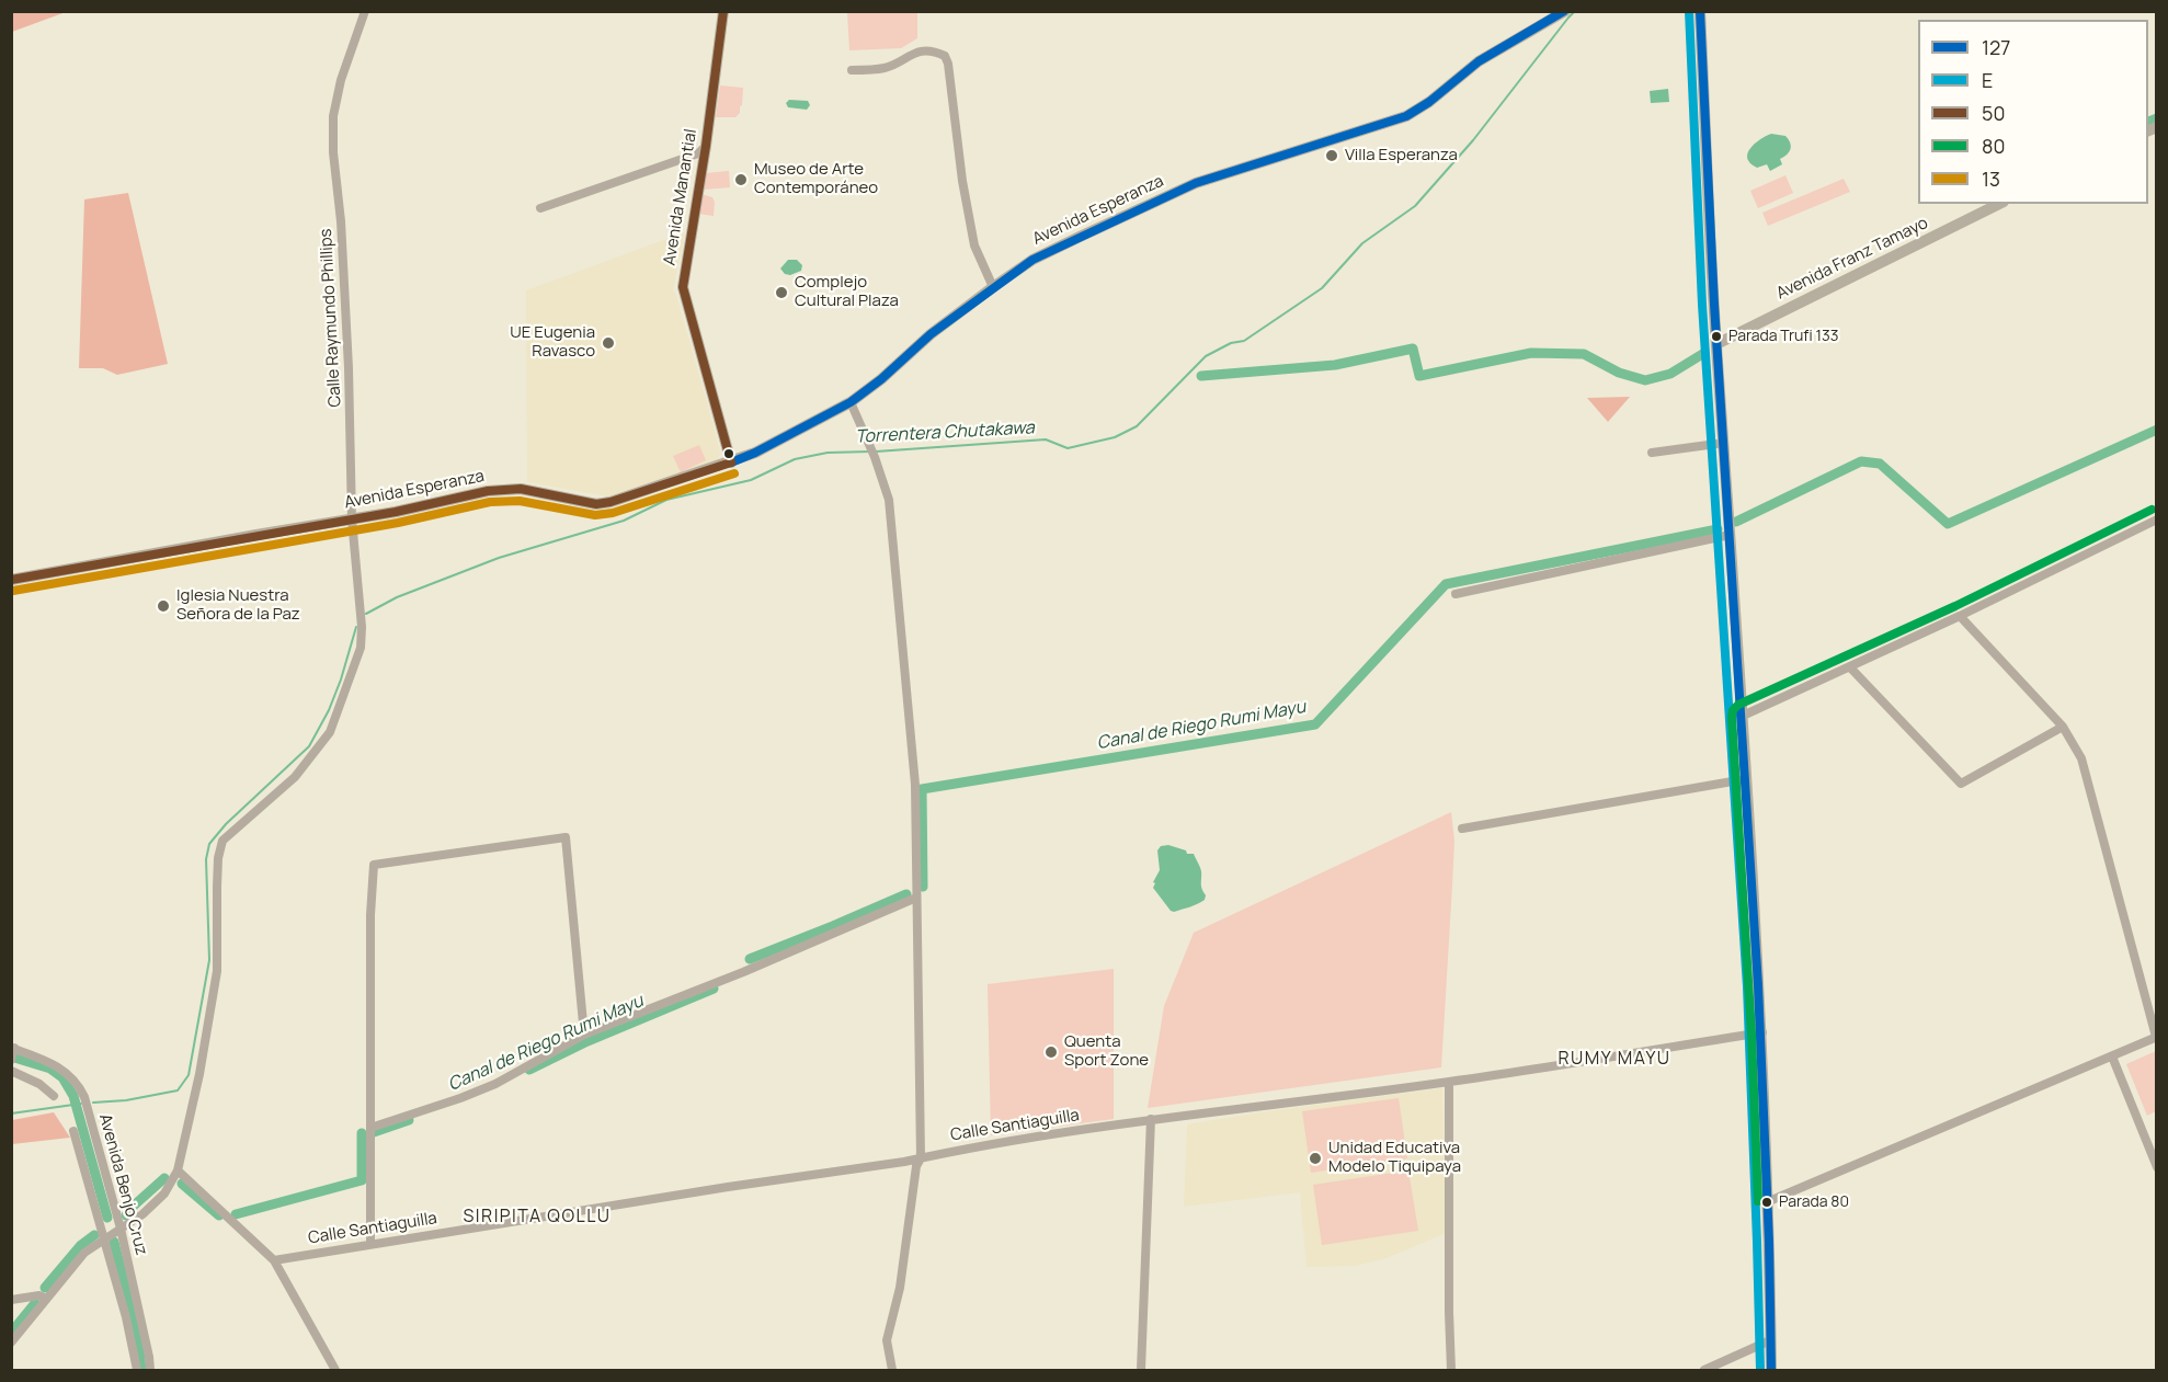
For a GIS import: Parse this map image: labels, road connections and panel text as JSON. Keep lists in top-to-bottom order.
{
  "streets": {
    "main road": ["Avenida Manantial", "Avenida Esperanza", "Avenida Franz Tamayo"],
    "street": ["Calle Raymundo Phillips", "Calle Santiaguilla", "Avenida Benjo Cruz"]
  },
  "crossings": [
    ["Avenida Manantial", "Avenida Esperanza"],
    ["Avenida Esperanza", "Calle Raymundo Phillips"]
  ],
  "districts": ["RUMY MAYU", "SIRIPITA QOLLU"],
  "water": ["Torrentera Chutakawa", "Canal de Riego Rumi Mayu"],
  "places": [
    "Villa Esperanza",
    "Museo de Arte Contemporáneo",
    "Complejo Cultural Plaza",
    "Parada Trufi 133",
    "UE Eugenia Ravasco",
    "Iglesia Nuestra Señora de la Paz",
    "Quenta Sport Zone",
    "Unidad Educativa Modelo Tiquipaya",
    "Parada 80"
  ],
  "lines": [
    "transit line 127",
    "transit line E",
    "transit line 50",
    "transit line 13",
    "transit line 80"
  ],
  "legend": [
    "127",
    "E",
    "50",
    "80",
    "13"
  ]
}
